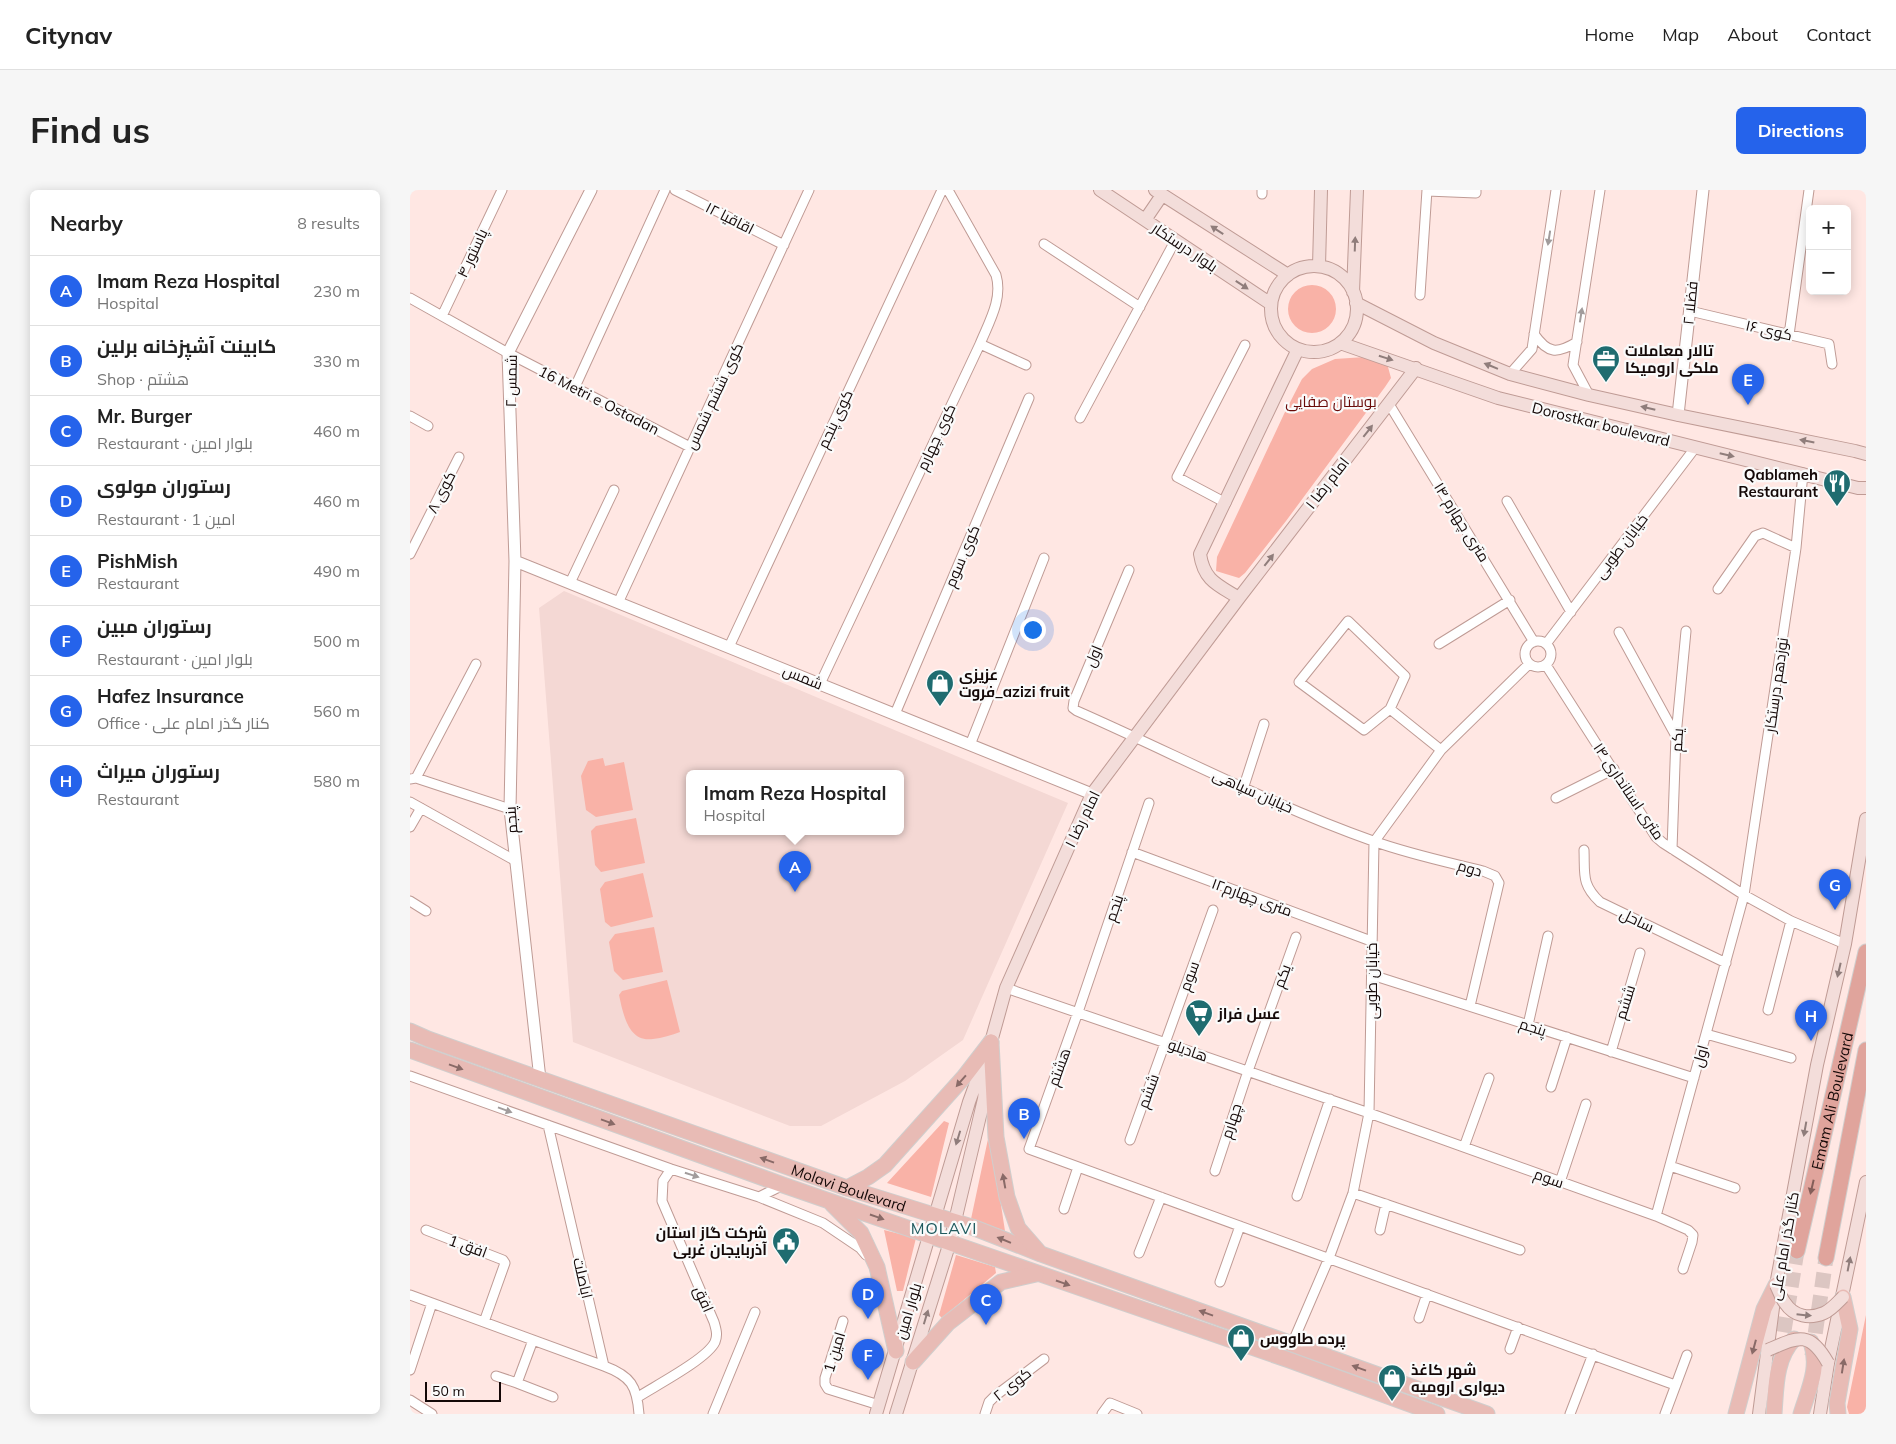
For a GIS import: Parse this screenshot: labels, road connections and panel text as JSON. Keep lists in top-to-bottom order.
{
  "streets": {
    "highway": ["Emam Ali Boulevard"],
    "main road": [
      "بلوار درستکار",
      "Dorostkar boulevard",
      "امام رضا ۱",
      "Molavi Boulevard",
      "کنار گذر امام علی",
      "بلوار امین"
    ],
    "street": [
      "اقاقیا ۱۲",
      "پاستور ۴",
      "فضلا ۲",
      "کوی ۱۶",
      "شمس ۲",
      "کوی ششم شمس",
      "16 Metri e Ostadan",
      "کوی پنجم",
      "کوی چهارم",
      "کوی ۸",
      "۱۴ متری چهارم",
      "خیابان طوبی",
      "کوی سوم",
      "اول",
      "شمس",
      "نوزدهم درستکار",
      "یکم",
      "خیابان سپاهی",
      "۱۴ متری استانداری",
      "پنجم",
      "دوم",
      "۱۲متری چهارم",
      "ساحل",
      "سوم",
      "ششم",
      "هادیلو",
      "هشتم",
      "چهارم",
      "افق 1",
      "اباصلت",
      "افق",
      "امین 1",
      "کوی ۲"
    ]
  },
  "crossings": [
    ["اقاقیا ۱۲", "کوی ششم شمس"],
    ["بلوار درستکار", "Dorostkar boulevard"],
    ["پاستور ۴", "16 Metri e Ostadan"],
    ["فضلا ۲", "کوی ۱۶"],
    ["فضلا ۲", "Dorostkar boulevard"],
    ["شمس ۲", "16 Metri e Ostadan"],
    ["شمس ۲", "شمس"],
    ["شمس ۲", "پنجم"],
    ["کوی ششم شمس", "16 Metri e Ostadan"],
    ["کوی ششم شمس", "شمس"],
    ["کوی پنجم", "شمس"],
    ["Dorostkar boulevard", "امام رضا ۱"],
    ["Dorostkar boulevard", "خیابان طوبی"],
    ["Dorostkar boulevard", "نوزدهم درستکار"],
    ["کوی چهارم", "شمس"],
    ["امام رضا ۱", "۱۴ متری چهارم"],
    ["امام رضا ۱", "اول"],
    ["امام رضا ۱", "شمس"],
    ["امام رضا ۱", "خیابان سپاهی"],
    ["امام رضا ۱", "هادیلو"],
    ["امام رضا ۱", "Molavi Boulevard"],
    ["امام رضا ۱", "بلوار امین"],
    ["۱۴ متری چهارم", "خیابان طوبی"],
    ["۱۴ متری چهارم", "۱۴ متری استانداری"],
    ["خیابان طوبی", "خیابان سپاهی"],
    ["خیابان طوبی", "۱۴ متری استانداری"],
    ["خیابان طوبی", "پنجم"],
    ["خیابان طوبی", "دوم"],
    ["خیابان طوبی", "۱۲متری چهارم"],
    ["خیابان طوبی", "سوم"],
    ["خیابان طوبی", "هادیلو"],
    ["خیابان طوبی", "Molavi Boulevard"],
    ["کوی سوم", "شمس"],
    ["اول", "نوزدهم درستکار"],
    ["اول", "خیابان سپاهی"],
    ["اول", "۱۴ متری استانداری"],
    ["اول", "پنجم"],
    ["اول", "ساحل"],
    ["اول", "سوم"],
    ["شمس", "پنجم"],
    ["نوزدهم درستکار", "۱۴ متری استانداری"],
    ["یکم", "۱۴ متری استانداری"],
    ["یکم", "هادیلو"],
    ["یکم", "چهارم"],
    ["خیابان سپاهی", "دوم"],
    ["۱۴ متری استانداری", "کنار گذر امام علی"],
    ["پنجم", "دوم"],
    ["پنجم", "۱۲متری چهارم"],
    ["پنجم", "ششم"],
    ["پنجم", "هادیلو"],
    ["پنجم", "هشتم"],
    ["پنجم", "Molavi Boulevard"],
    ["سوم", "ششم"],
    ["سوم", "هادیلو"],
    ["ششم", "هادیلو"],
    ["هادیلو", "هشتم"],
    ["هادیلو", "چهارم"],
    ["Molavi Boulevard", "بلوار امین"],
    ["بلوار امین", "امین 1"]
  ],
  "districts": ["MOLAVI"],
  "parks": ["بوستان صفایی"],
  "places": {
    "office": ["تالار معاملات ملکی ارومیکا"],
    "restaurant": ["Qablameh Restaurant"],
    "shop": ["عزیزی فروت_azizi fruit", "پرده طاووس", "شهر کاغذ دیواری ارومیه"],
    "supermarket": ["عسل فراز"],
    "public building": ["شرکت گاز استان آذربایجان غربی"]
  },
  "scale_bar": "50 m",
  "page": {
    "header": "Citynav",
    "nav": [
      "Home",
      "Map",
      "About",
      "Contact"
    ],
    "buttons": "Directions",
    "title": "Find us",
    "heading": ["Nearby", "8 results"],
    "map_buttons": ["+", "−"],
    "list": [
      {
        "mark": "A",
        "name": "Imam Reza Hospital",
        "note": "Hospital",
        "value": "230 m"
      },
      {
        "mark": "B",
        "name": "کابینت آشپزخانه برلین",
        "note": "Shop · هشتم",
        "value": "330 m"
      },
      {
        "mark": "C",
        "name": "Mr. Burger",
        "note": "Restaurant · بلوار امین",
        "value": "460 m"
      },
      {
        "mark": "D",
        "name": "رستوران مولوی",
        "note": "Restaurant · امین 1",
        "value": "460 m"
      },
      {
        "mark": "E",
        "name": "PishMish",
        "note": "Restaurant",
        "value": "490 m"
      },
      {
        "mark": "F",
        "name": "رستوران مبین",
        "note": "Restaurant · بلوار امین",
        "value": "500 m"
      },
      {
        "mark": "G",
        "name": "Hafez Insurance",
        "note": "Office · کنار گذر امام علی",
        "value": "560 m"
      },
      {
        "mark": "H",
        "name": "رستوران میراث",
        "note": "Restaurant",
        "value": "580 m"
      }
    ],
    "pins": [
      "E",
      "A",
      "G",
      "H",
      "B",
      "D",
      "C",
      "F"
    ],
    "popup": ["Imam Reza Hospital", "Hospital"],
    "scale": "50 m"
  }
}
